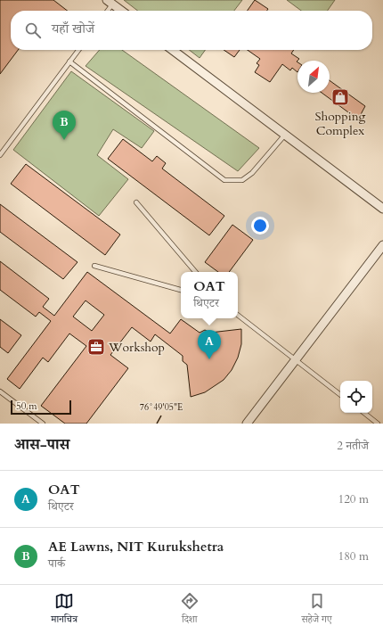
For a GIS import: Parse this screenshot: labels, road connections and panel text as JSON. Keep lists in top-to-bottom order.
{
  "places": {
    "shop": ["Shopping Complex"],
    "office": ["Workshop"]
  },
  "scale_bar": "50 m",
  "north": "top right",
  "page": {
    "search": "यहाँ खोजें",
    "pins": ["B", "A"],
    "popup": ["OAT", "थिएटर"],
    "scale": "50 m",
    "heading": ["आस-पास", "2 नतीजे"],
    "list": [
      {
        "mark": "A",
        "name": "OAT",
        "note": "थिएटर",
        "value": "120 m"
      },
      {
        "mark": "B",
        "name": "AE Lawns, NIT Kurukshetra",
        "note": "पार्क",
        "value": "180 m"
      }
    ],
    "nav": ["मानचित्र", "दिशा", "सहेजे गए"]
  },
  "coordinates": ["76°49'05\"E"]
}
